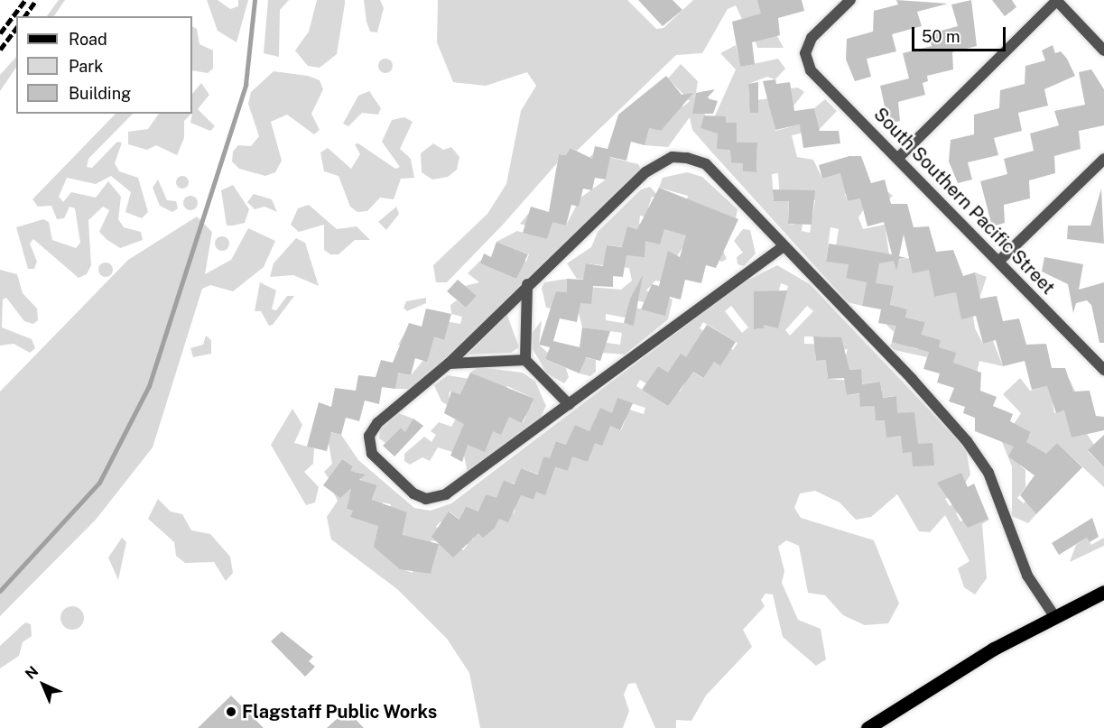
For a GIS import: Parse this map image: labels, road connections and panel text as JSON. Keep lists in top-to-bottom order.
{
  "streets": {
    "street": ["South Southern Pacific Street"]
  },
  "places": ["Flagstaff Public Works"],
  "legend": ["Road", "Park", "Building"],
  "scale_bar": "50 m",
  "north": "top left"
}
